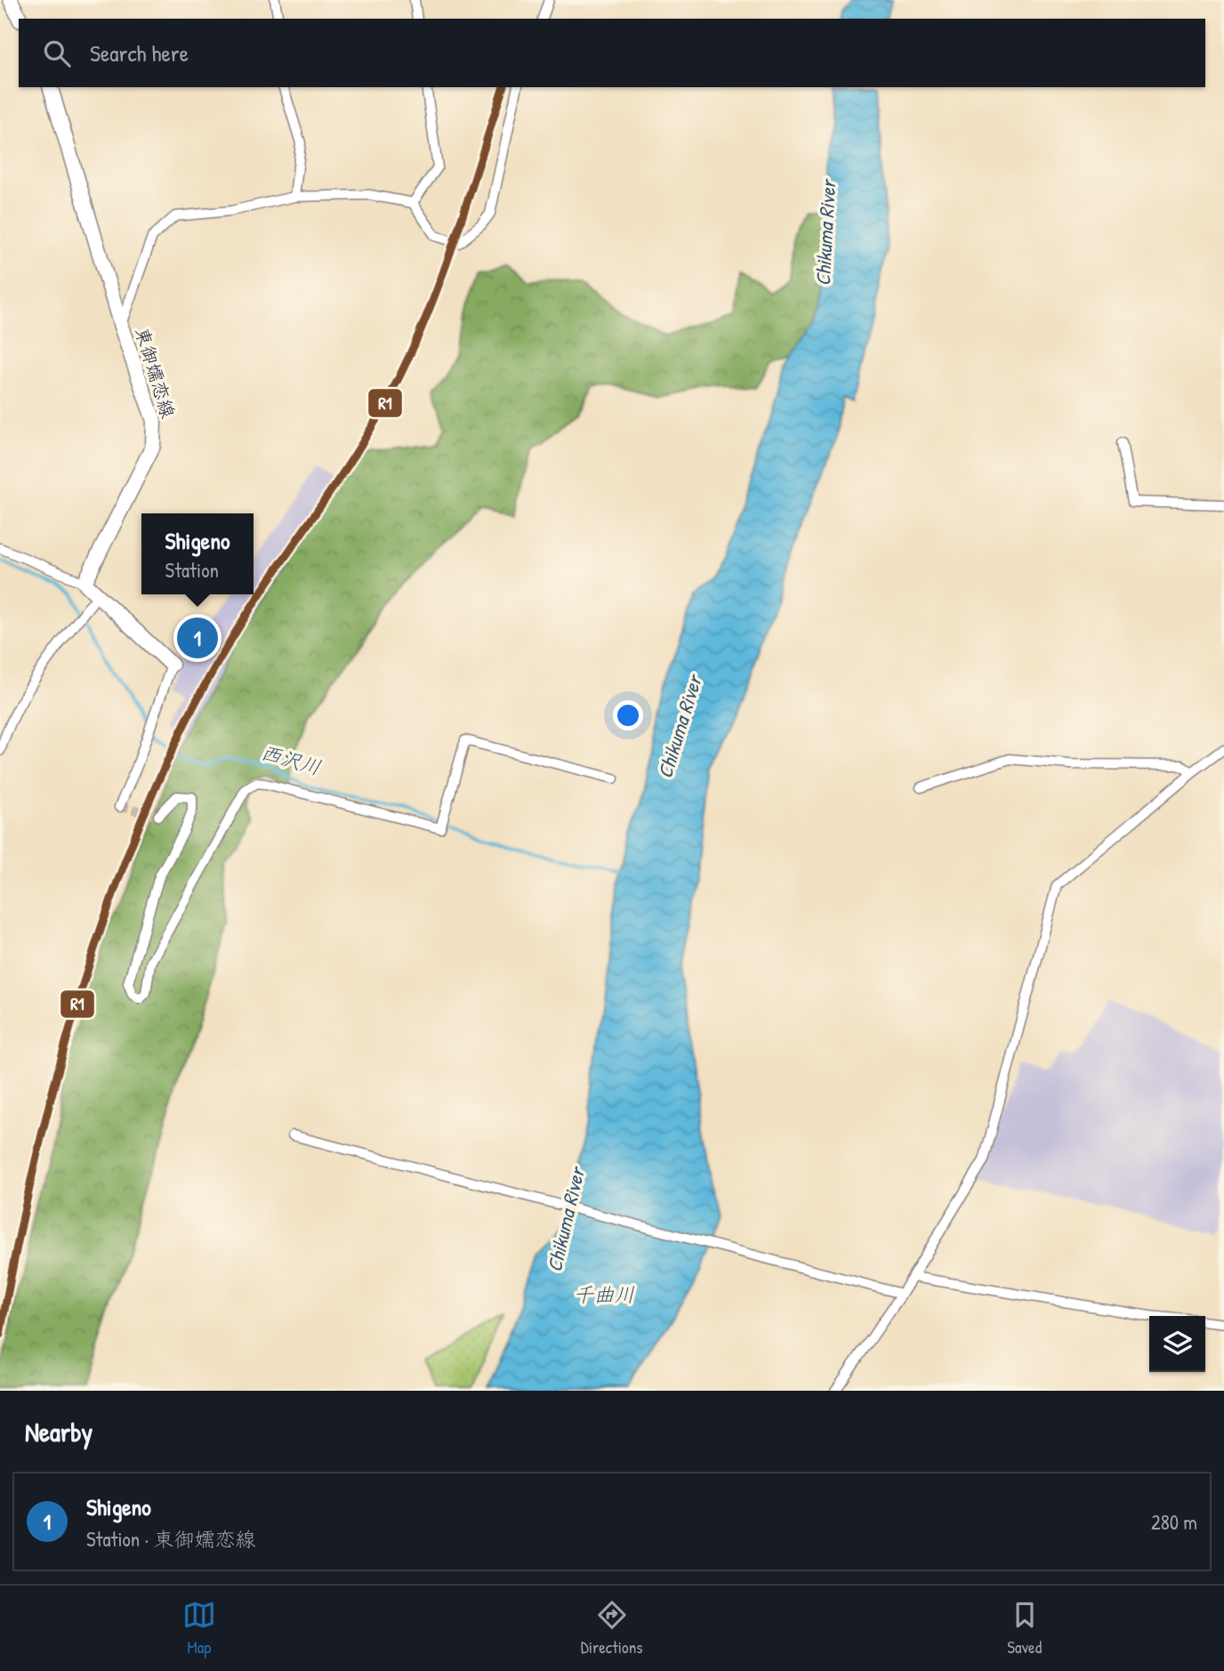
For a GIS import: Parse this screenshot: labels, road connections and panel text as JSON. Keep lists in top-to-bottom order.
{
  "streets": {
    "main road": ["東御嬬恋線"]
  },
  "water": ["Chikuma River", "西沢川", "千曲川"],
  "lines": ["transit line R1"],
  "page": {
    "search": "Search here",
    "popup": ["Shigeno", "Station"],
    "pins": "1",
    "heading": "Nearby",
    "list": [
      {
        "mark": "1",
        "name": "Shigeno",
        "note": "Station · 東御嬬恋線",
        "value": "280 m"
      }
    ],
    "nav": ["Map", "Directions", "Saved"]
  }
}
